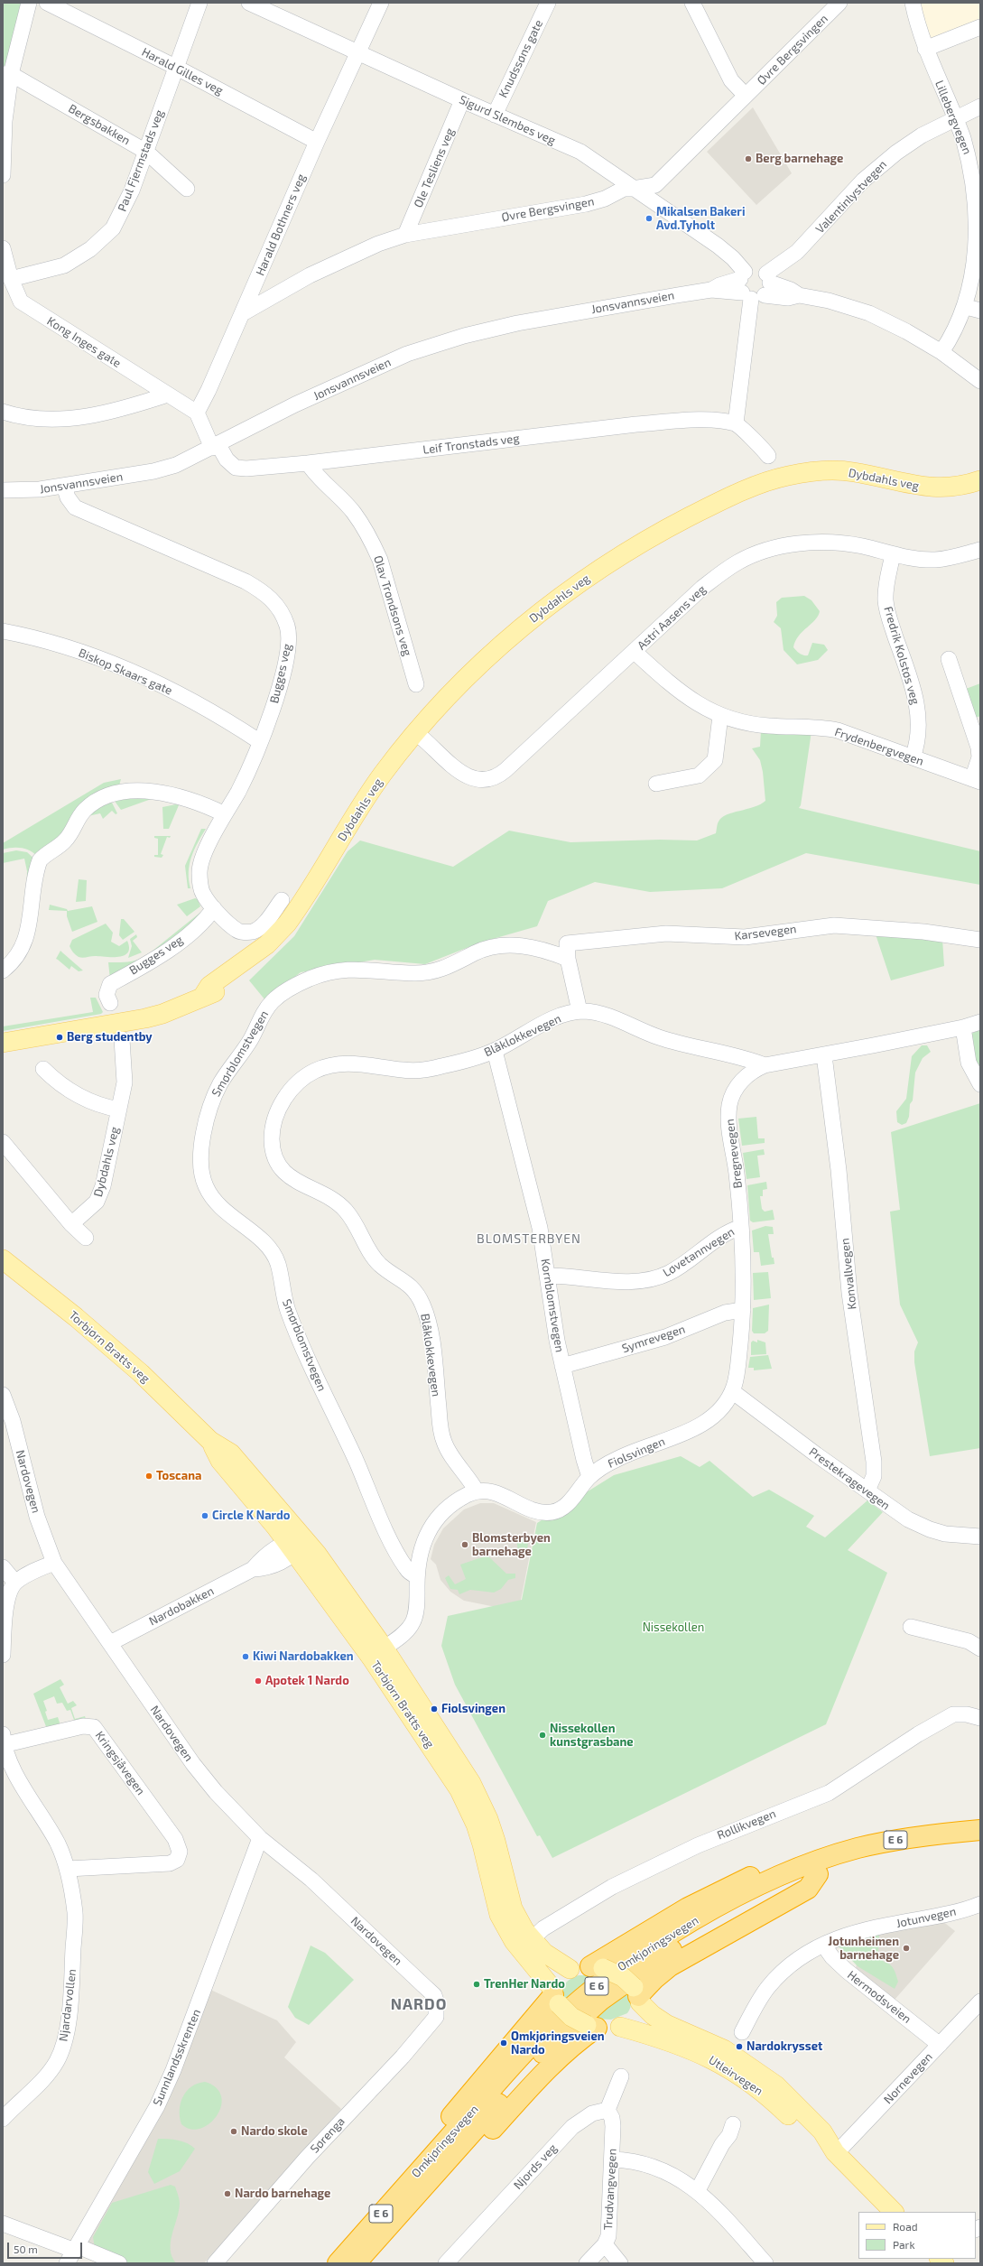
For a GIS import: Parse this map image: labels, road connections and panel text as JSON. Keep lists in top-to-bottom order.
{
  "streets": {
    "highway": ["E 6", "Omkjøringsvegen"],
    "main road": ["Dybdahls veg", "Torbjørn Bratts veg", "Utleirvegen"],
    "street": [
      "Øvre Bergsvingen",
      "Knudssøns gate",
      "Harald Gilles veg",
      "Lillebergvegen",
      "Sigurd Slembes veg",
      "Bergsbakken",
      "Paul Fjermstads veg",
      "Ole Tesliens veg",
      "Valentinlystvegen",
      "Harald Bothners veg",
      "Jonsvannsveien",
      "Kong Inges gate",
      "Leif Tronstads veg",
      "Olav Trondsons veg",
      "Astri Aasens veg",
      "Fredrik Kolstøs veg",
      "Biskop Skaars gate",
      "Bugges veg",
      "Frydenbergvegen",
      "Karsevegen",
      "Blåklokkevegen",
      "Smørblomstvegen",
      "Bregnevegen",
      "Løvetannvegen",
      "Konvallvegen",
      "Kornblomstvegen",
      "Symrevegen",
      "Fiolsvingen",
      "Prestekragevegen",
      "Nardovegen",
      "Nardobakken",
      "Kringsjåvegen",
      "Røllikvegen",
      "Jotunvegen",
      "Hermodsveien",
      "Njardarvollen",
      "Sunnlandsskrenten",
      "Nornevegen",
      "Sørenga",
      "Njords veg",
      "Trudvangvegen"
    ]
  },
  "crossings": [
    ["Øvre Bergsvingen", "Sigurd Slembes veg"],
    ["Øvre Bergsvingen", "Ole Tesliens veg"],
    ["Øvre Bergsvingen", "Harald Bothners veg"],
    ["Knudssøns gate", "Sigurd Slembes veg"],
    ["Harald Gilles veg", "Paul Fjermstads veg"],
    ["Harald Gilles veg", "Harald Bothners veg"],
    ["Lillebergvegen", "Valentinlystvegen"],
    ["Lillebergvegen", "Jonsvannsveien"],
    ["Sigurd Slembes veg", "Ole Tesliens veg"],
    ["Sigurd Slembes veg", "Valentinlystvegen"],
    ["Sigurd Slembes veg", "Harald Bothners veg"],
    ["Sigurd Slembes veg", "Jonsvannsveien"],
    ["Bergsbakken", "Paul Fjermstads veg"],
    ["Paul Fjermstads veg", "Kong Inges gate"],
    ["Valentinlystvegen", "Jonsvannsveien"],
    ["Harald Bothners veg", "Kong Inges gate"],
    ["Jonsvannsveien", "Leif Tronstads veg"],
    ["Jonsvannsveien", "Bugges veg"],
    ["Leif Tronstads veg", "Olav Trondsons veg"],
    ["Dybdahls veg", "Astri Aasens veg"],
    ["Astri Aasens veg", "Fredrik Kolstøs veg"],
    ["Astri Aasens veg", "Frydenbergvegen"],
    ["Fredrik Kolstøs veg", "Frydenbergvegen"],
    ["Biskop Skaars gate", "Bugges veg"],
    ["Karsevegen", "Smørblomstvegen"],
    ["Blåklokkevegen", "Bregnevegen"],
    ["Blåklokkevegen", "Kornblomstvegen"],
    ["Blåklokkevegen", "Fiolsvingen"],
    ["Smørblomstvegen", "Fiolsvingen"],
    ["Bregnevegen", "Løvetannvegen"],
    ["Bregnevegen", "Konvallvegen"],
    ["Bregnevegen", "Symrevegen"],
    ["Bregnevegen", "Fiolsvingen"],
    ["Bregnevegen", "Prestekragevegen"],
    ["Løvetannvegen", "Kornblomstvegen"],
    ["Konvallvegen", "Prestekragevegen"],
    ["Kornblomstvegen", "Symrevegen"],
    ["Kornblomstvegen", "Fiolsvingen"],
    ["Torbjørn Bratts veg", "Fiolsvingen"],
    ["Torbjørn Bratts veg", "Nardobakken"],
    ["Torbjørn Bratts veg", "Røllikvegen"],
    ["Torbjørn Bratts veg", "E 6"],
    ["Torbjørn Bratts veg", "Utleirvegen"],
    ["Fiolsvingen", "Prestekragevegen"],
    ["Nardovegen", "Nardobakken"],
    ["Nardovegen", "Sunnlandsskrenten"],
    ["Nardovegen", "Sørenga"],
    ["Kringsjåvegen", "Njardarvollen"],
    ["E 6", "Omkjøringsvegen"],
    ["E 6", "Utleirvegen"],
    ["Jotunvegen", "Hermodsveien"],
    ["Hermodsveien", "Nornevegen"],
    ["Utleirvegen", "Nornevegen"],
    ["Njords veg", "Trudvangvegen"]
  ],
  "districts": ["BLOMSTERBYEN", "NARDO"],
  "parks": ["Nissekollen"],
  "places": [
    "Berg barnehage",
    "Mikalsen Bakeri Avd.Tyholt",
    "Berg studentby",
    "Toscana",
    "Circle K Nardo",
    "Blomsterbyen barnehage",
    "Kiwi Nardobakken",
    "Apotek 1 Nardo",
    "Fiolsvingen",
    "Nissekollen kunstgrasbane",
    "Jotunheimen barnehage",
    "TrenHer Nardo",
    "Omkjøringsveien Nardo",
    "Nardokrysset",
    "Nardo skole",
    "Nardo barnehage"
  ],
  "legend": ["Road", "Park"],
  "scale_bar": "50 m"
}
